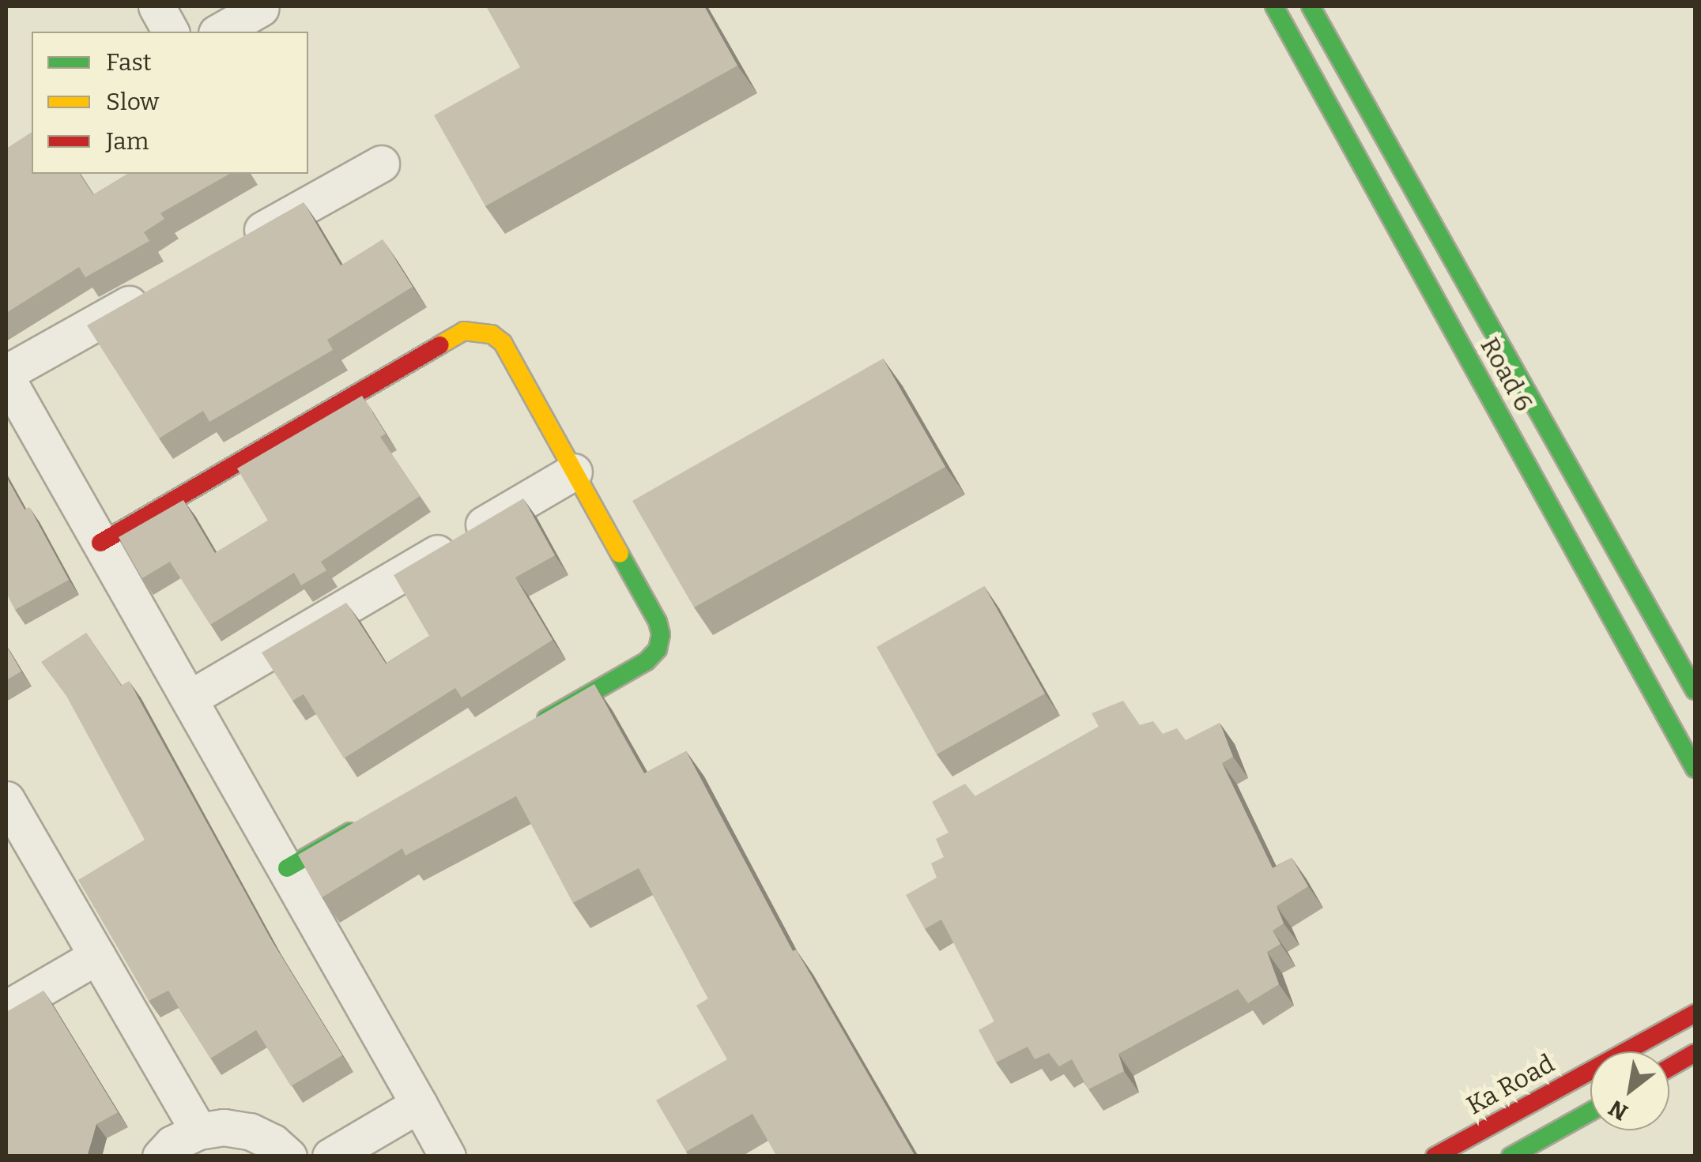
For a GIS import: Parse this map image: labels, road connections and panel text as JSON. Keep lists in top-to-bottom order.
{
  "streets": {
    "street": ["Road 6", "Ka Road"]
  },
  "legend": ["Fast", "Slow", "Jam"],
  "north": "bottom left"
}
